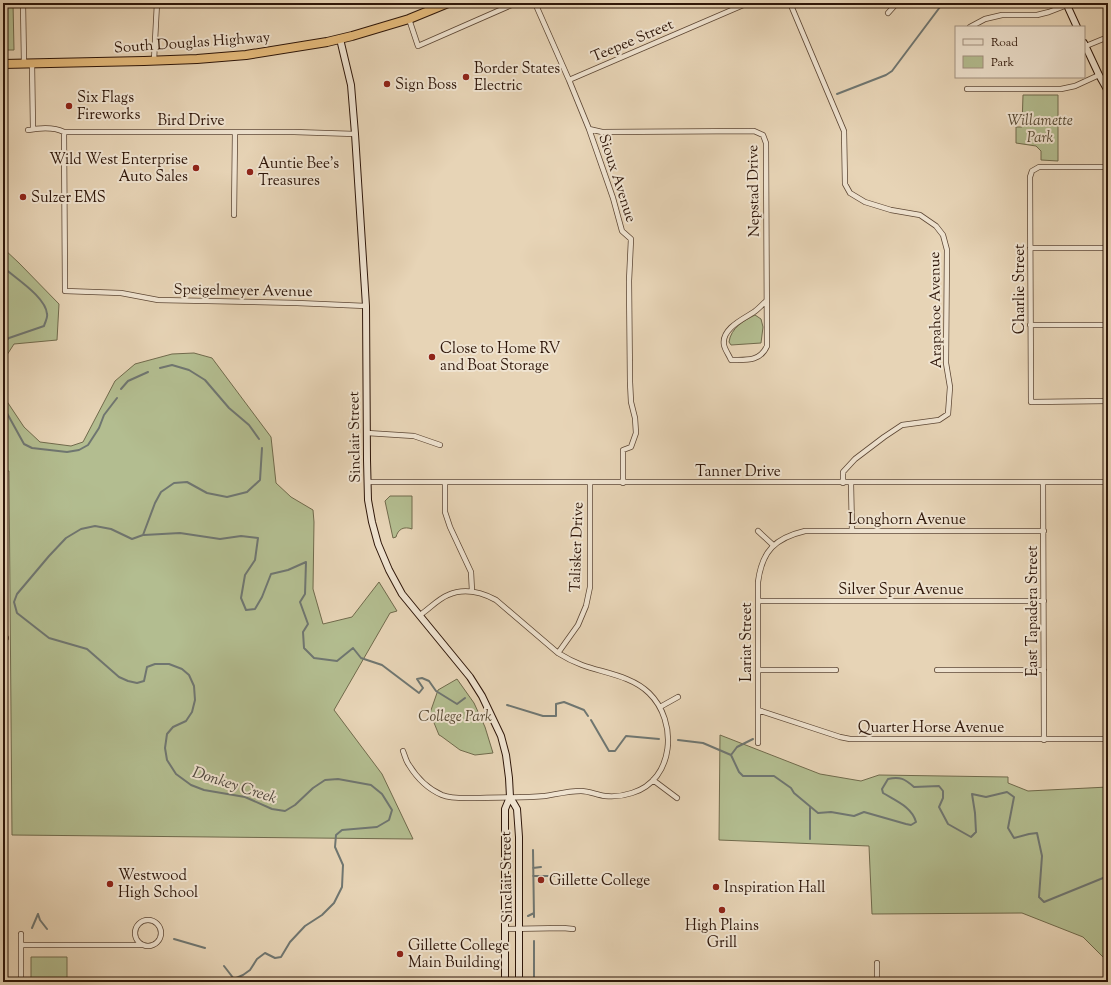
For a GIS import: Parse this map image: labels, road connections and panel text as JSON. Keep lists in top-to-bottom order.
{
  "streets": {
    "highway": ["South Douglas Highway"],
    "street": [
      "Teepee Street",
      "Bird Drive",
      "Sioux Avenue",
      "Nepstad Drive",
      "Charlie Street",
      "Speigelmeyer Avenue",
      "Arapahoe Avenue",
      "Sinclair Street",
      "Tanner Drive",
      "Longhorn Avenue",
      "Talisker Drive",
      "Silver Spur Avenue",
      "East Tapadera Street",
      "Lariat Street",
      "Quarter Horse Avenue"
    ]
  },
  "crossings": [
    ["Teepee Street", "Sioux Avenue"],
    ["South Douglas Highway", "Bird Drive"],
    ["South Douglas Highway", "Sinclair Street"],
    ["Bird Drive", "Speigelmeyer Avenue"],
    ["Bird Drive", "Sinclair Street"],
    ["Sioux Avenue", "Nepstad Drive"],
    ["Sioux Avenue", "Tanner Drive"],
    ["Speigelmeyer Avenue", "Sinclair Street"],
    ["Arapahoe Avenue", "Tanner Drive"],
    ["Sinclair Street", "Tanner Drive"],
    ["Tanner Drive", "Talisker Drive"],
    ["Tanner Drive", "East Tapadera Street"],
    ["Longhorn Avenue", "East Tapadera Street"],
    ["Longhorn Avenue", "Lariat Street"],
    ["Silver Spur Avenue", "East Tapadera Street"],
    ["Silver Spur Avenue", "Lariat Street"],
    ["East Tapadera Street", "Quarter Horse Avenue"],
    ["Lariat Street", "Quarter Horse Avenue"]
  ],
  "water": ["Donkey Creek"],
  "parks": ["Willamette Park", "College Park"],
  "places": [
    "Border States Electric",
    "Sign Boss",
    "Six Flags Fireworks",
    "Wild West Enterprise Auto Sales",
    "Auntie Bee's Treasures",
    "Sulzer EMS",
    "Close to Home RV and Boat Storage",
    "Gillette College",
    "Westwood High School",
    "Inspiration Hall",
    "High Plains Grill",
    "Gillette College Main Building"
  ],
  "legend": ["Road", "Park"]
}
